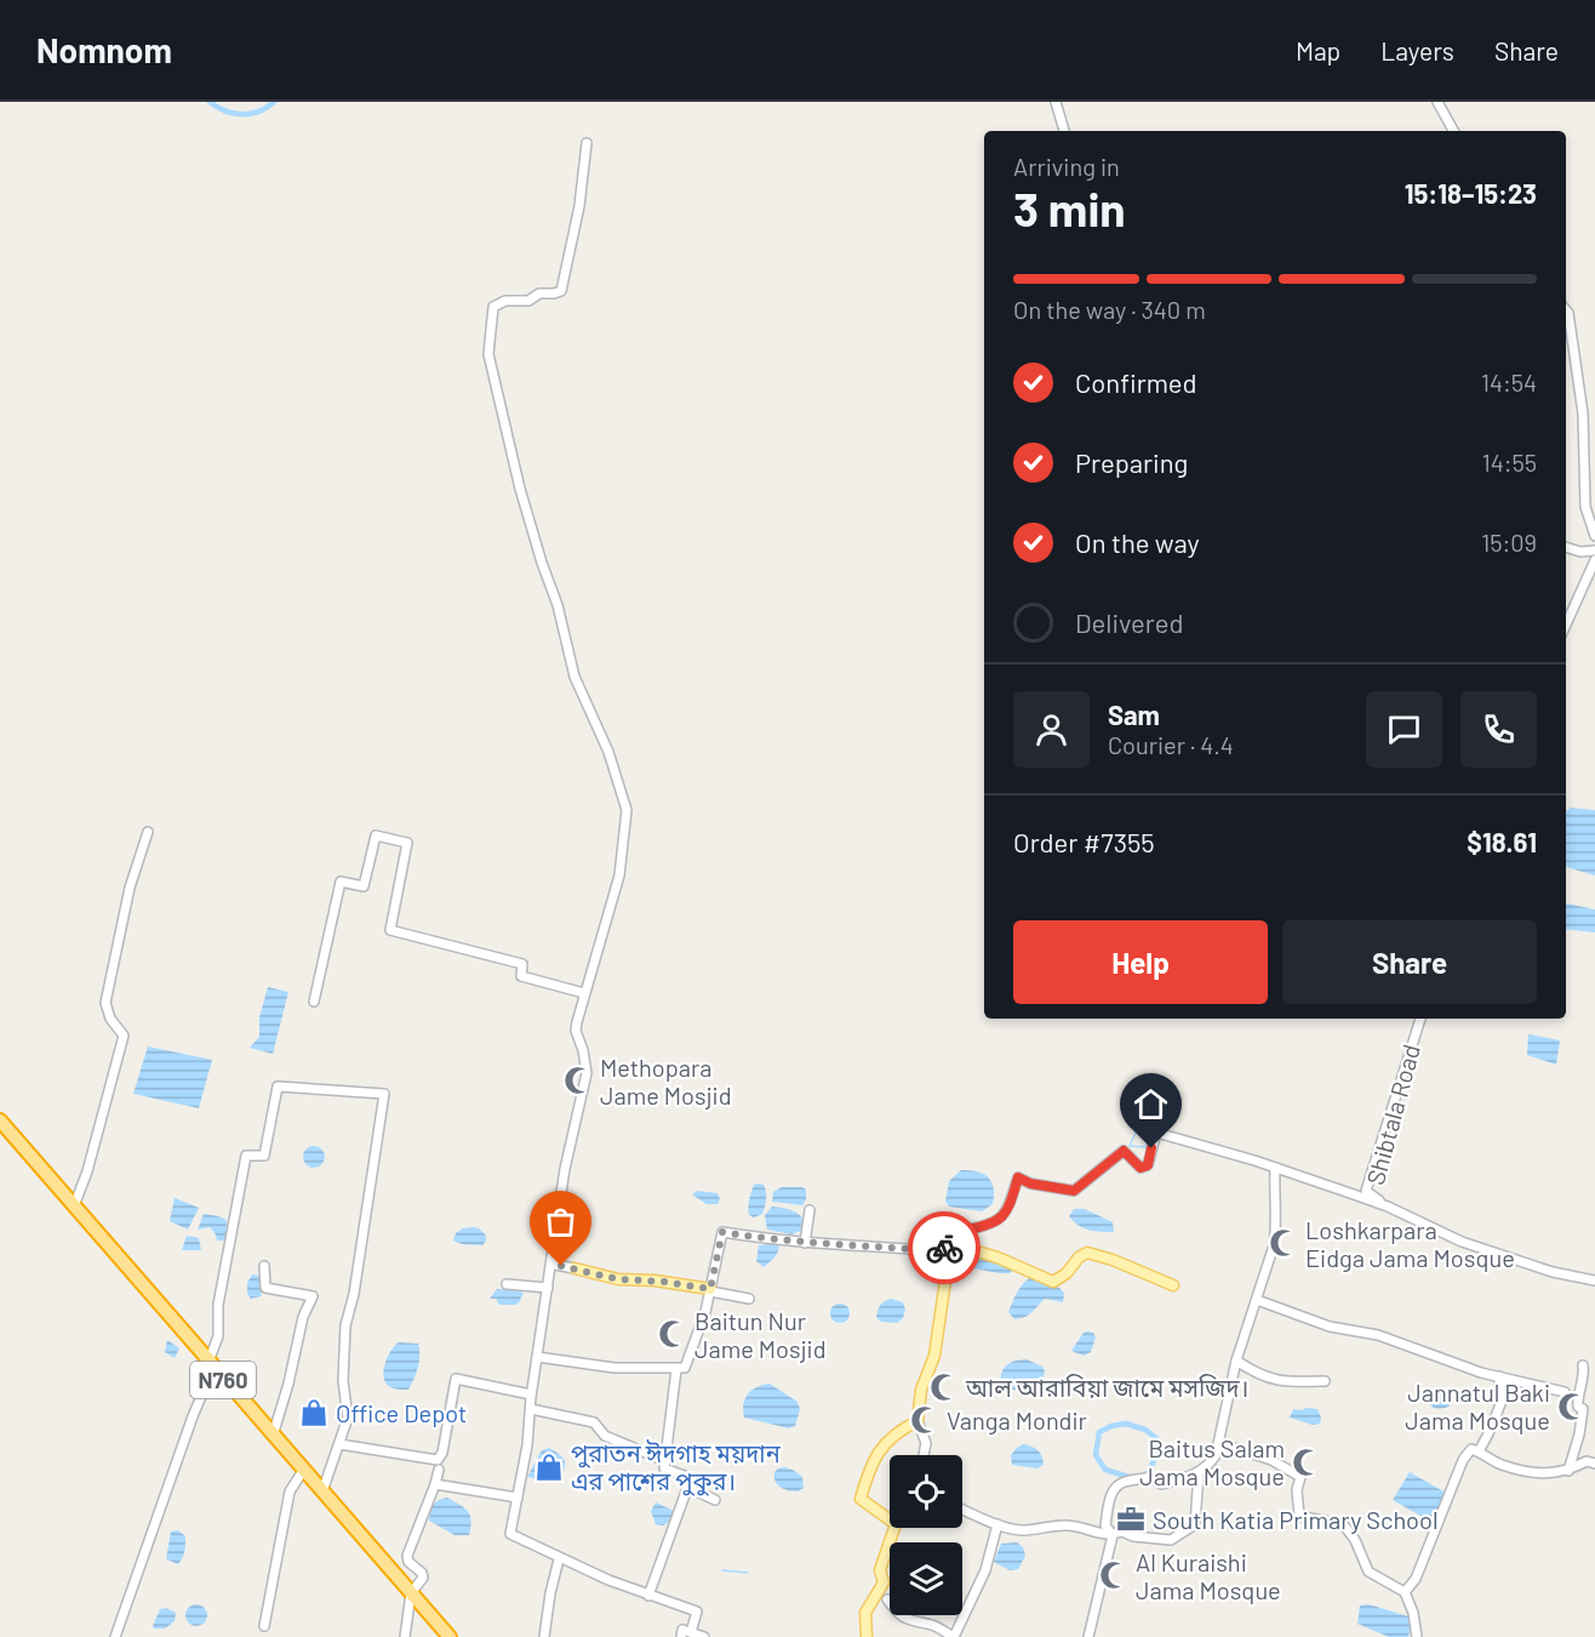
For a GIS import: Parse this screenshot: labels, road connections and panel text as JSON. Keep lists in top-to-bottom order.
{
  "streets": {
    "highway": ["N760"],
    "street": ["Shibtala Road"]
  },
  "places": {
    "mosque": [
      "Methopara Jame Mosjid",
      "Loshkarpara Eidga Jama Mosque",
      "Baitun Nur Jame Mosjid",
      "আল আরাবিয়া জামে মসজিদ।",
      "Jannatul Baki Jama Mosque",
      "Vanga Mondir",
      "Baitus Salam Jama Mosque",
      "Al Kuraishi Jama Mosque"
    ],
    "shop": ["Office Depot", "পুরাতন ঈদগাহ ময়দান এর পাশের পুকুর।"],
    "office": ["South Katia Primary School"]
  },
  "page": {
    "header": "Nomnom",
    "nav": ["Map", "Layers", "Share"],
    "heading": ["3 min", "Arriving in", "15:18–15:23"],
    "panel": [
      "Sam",
      "Courier · 4.4",
      "Order #7355",
      "$18.61"
    ],
    "bar": "On the way · 340 m",
    "list": [
      ["Confirmed", "14:54"],
      ["Preparing", "14:55"],
      ["On the way", "15:09"],
      "Delivered"
    ],
    "buttons": ["Help", "Share"]
  }
}
